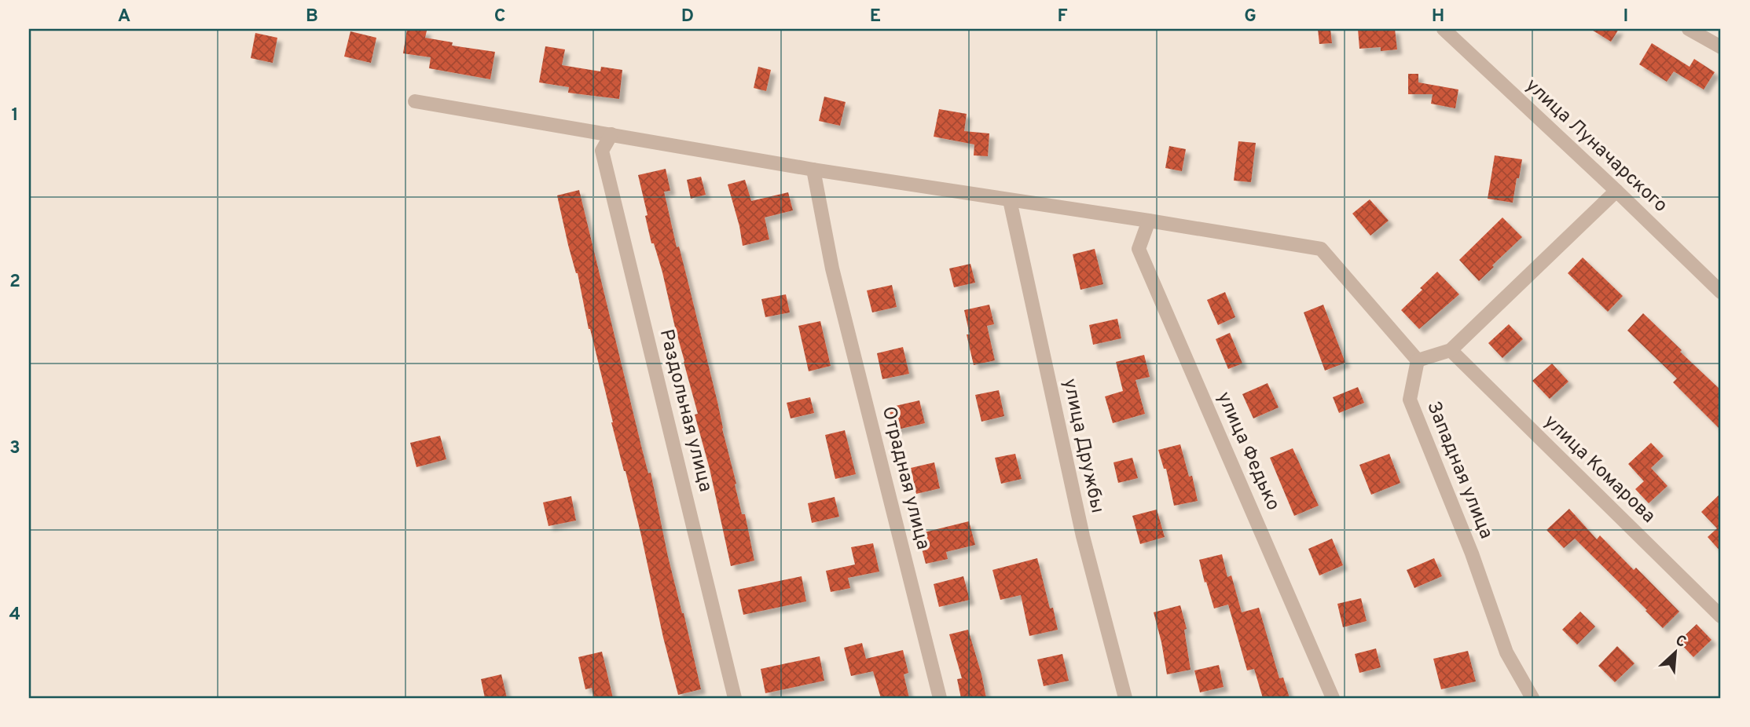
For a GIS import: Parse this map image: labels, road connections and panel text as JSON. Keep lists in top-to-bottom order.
{
  "streets": {
    "street": [
      "улица Луначарского",
      "Раздольная улица",
      "улица Дружбы",
      "улица Федько",
      "улица Комарова",
      "Западная улица",
      "Отрадная улица"
    ]
  },
  "north": "top right",
  "grid": {
    "columns": [
      "A",
      "B",
      "C",
      "D",
      "E",
      "F",
      "G",
      "H",
      "I"
    ],
    "rows": [
      "1",
      "2",
      "3",
      "4"
    ]
  }
}
